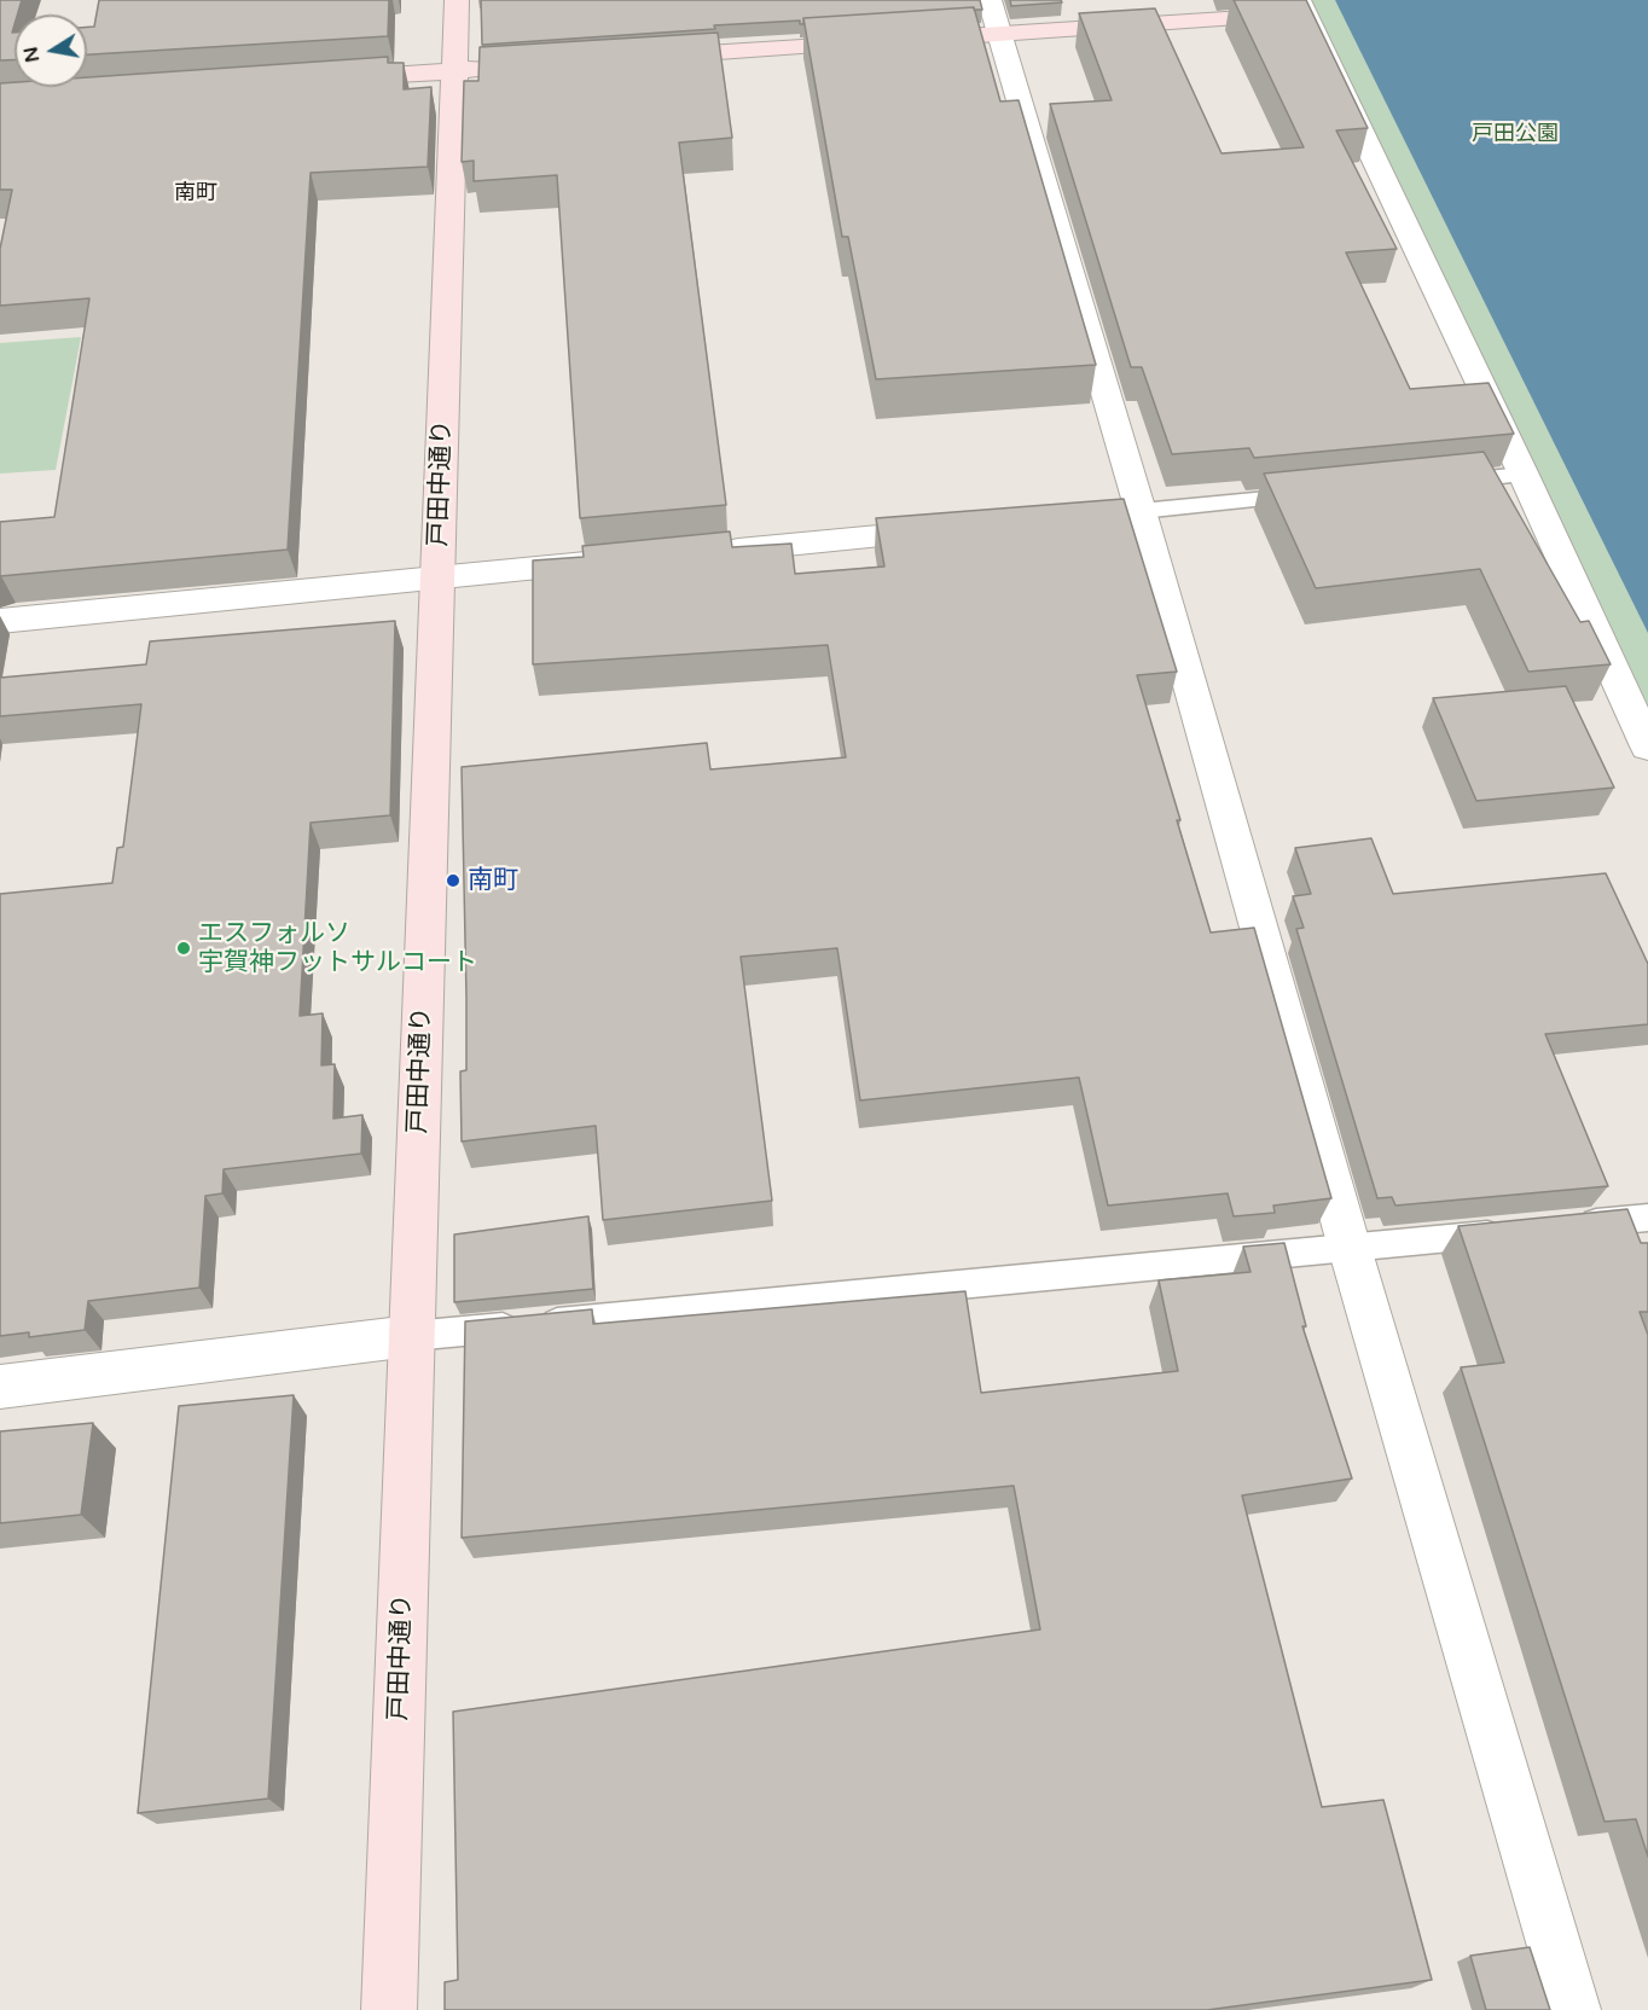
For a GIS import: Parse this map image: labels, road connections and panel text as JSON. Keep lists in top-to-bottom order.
{
  "streets": {
    "street": ["戸田中通り"]
  },
  "districts": ["南町"],
  "parks": ["戸田公園"],
  "places": ["南町", "エスフォルソ 宇賀神フットサルコート"],
  "north": "left"
}
